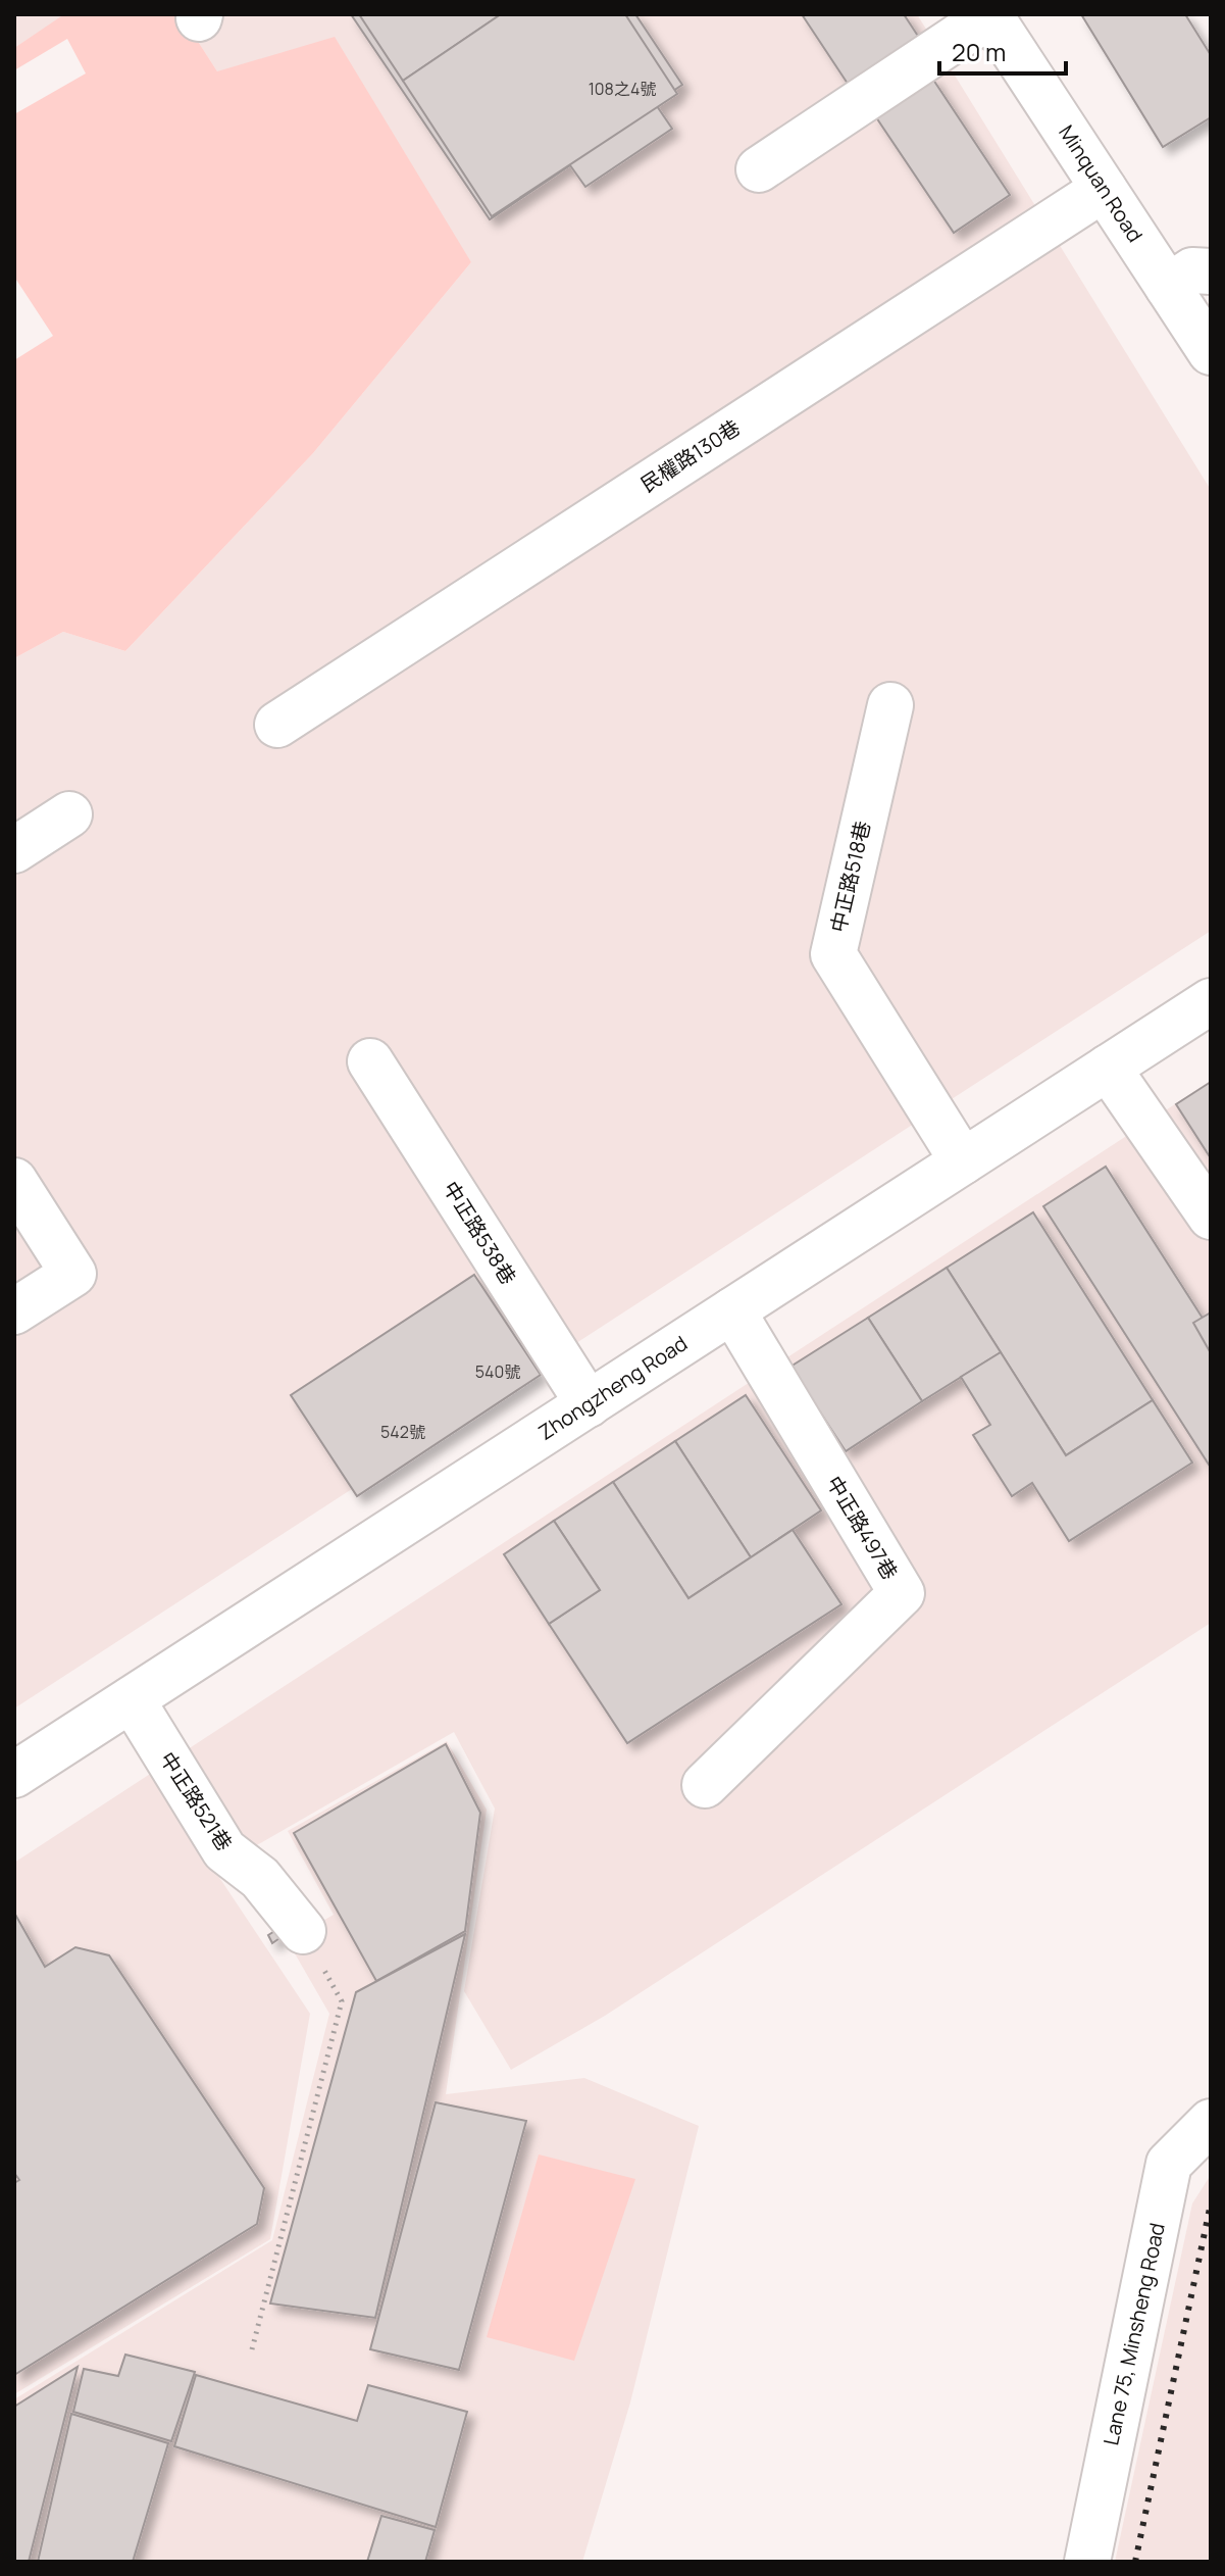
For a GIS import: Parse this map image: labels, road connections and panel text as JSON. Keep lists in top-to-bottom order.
{
  "streets": {
    "street": [
      "Minquan Road",
      "民權路130巷",
      "中正路518巷",
      "中正路538巷",
      "Zhongzheng Road",
      "中正路497巷",
      "中正路521巷",
      "Lane 75, Minsheng Road"
    ]
  },
  "crossings": [
    ["Minquan Road", "民權路130巷"],
    ["中正路518巷", "Zhongzheng Road"],
    ["中正路538巷", "Zhongzheng Road"],
    ["Zhongzheng Road", "中正路497巷"],
    ["Zhongzheng Road", "中正路521巷"]
  ],
  "house_numbers": ["108之4號", "540號", "542號"],
  "scale_bar": "20 m"
}
